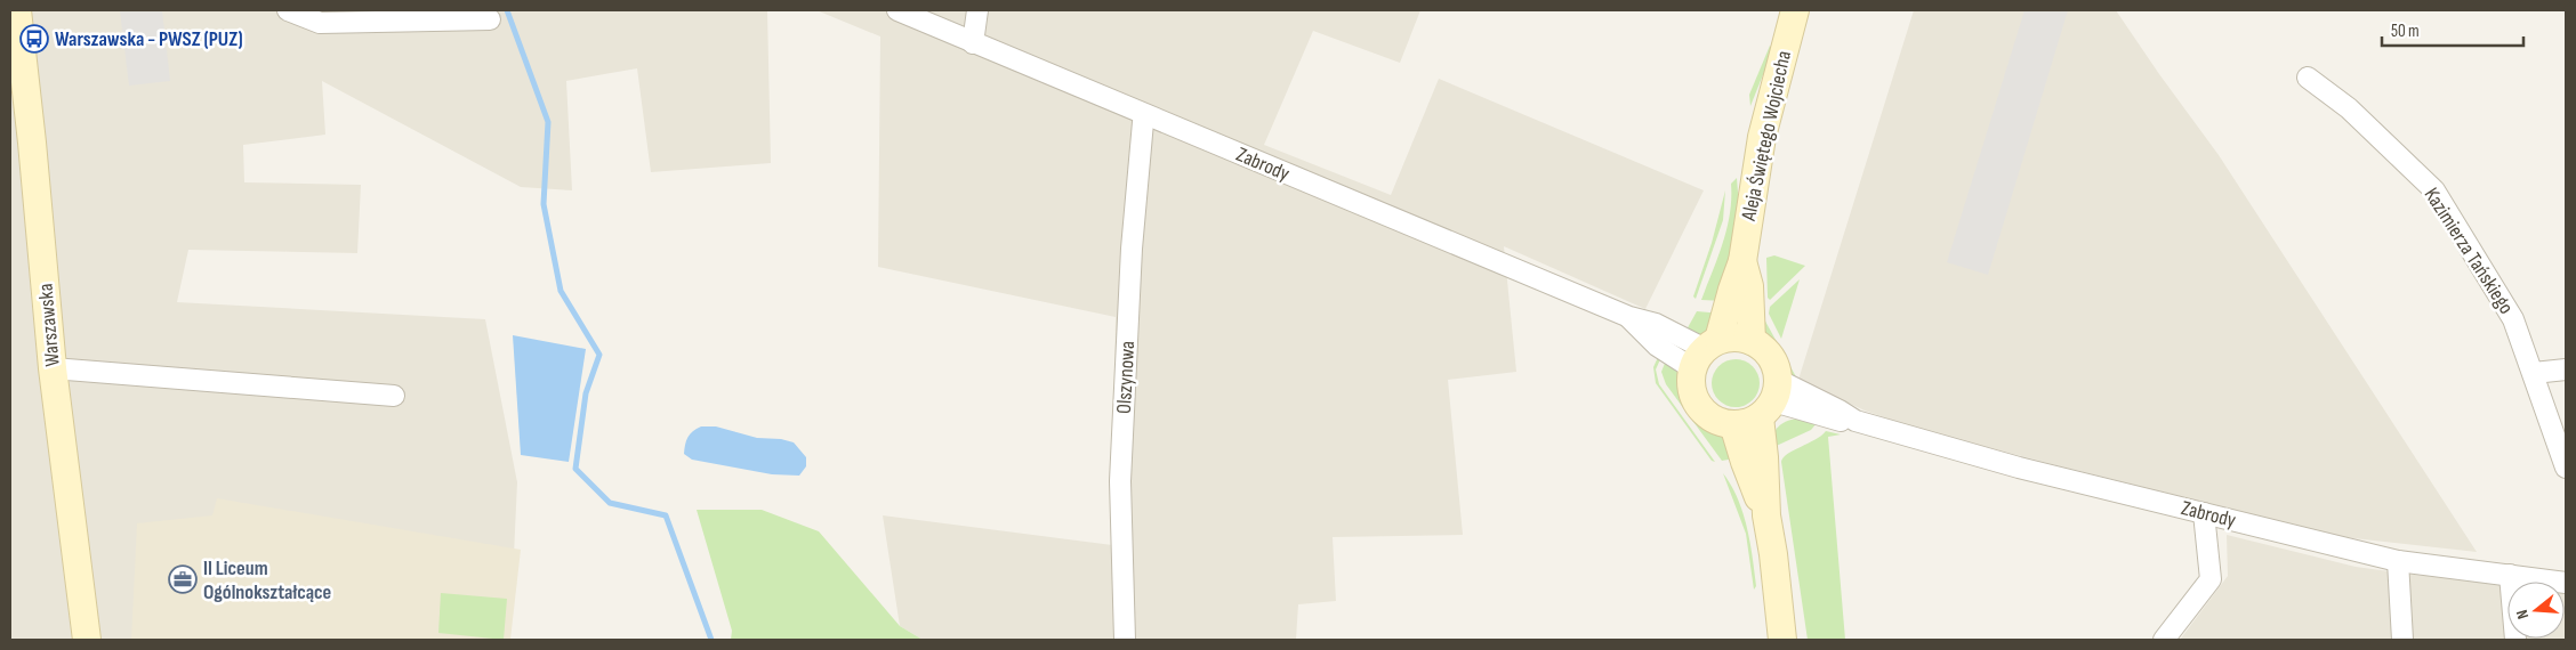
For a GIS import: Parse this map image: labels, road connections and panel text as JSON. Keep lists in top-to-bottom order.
{
  "streets": {
    "street": [
      "Aleja Świętego Wojciecha",
      "Zabrody",
      "Kazimierza Tańskiego",
      "Warszawska",
      "Olszynowa"
    ]
  },
  "crossings": [
    ["Aleja Świętego Wojciecha", "Zabrody"],
    ["Zabrody", "Olszynowa"]
  ],
  "places": {
    "bus stop": ["Warszawska - PWSZ (PUZ)"],
    "office": ["II Liceum Ogólnokształcące"]
  },
  "scale_bar": "50 m",
  "north": "left"
}
